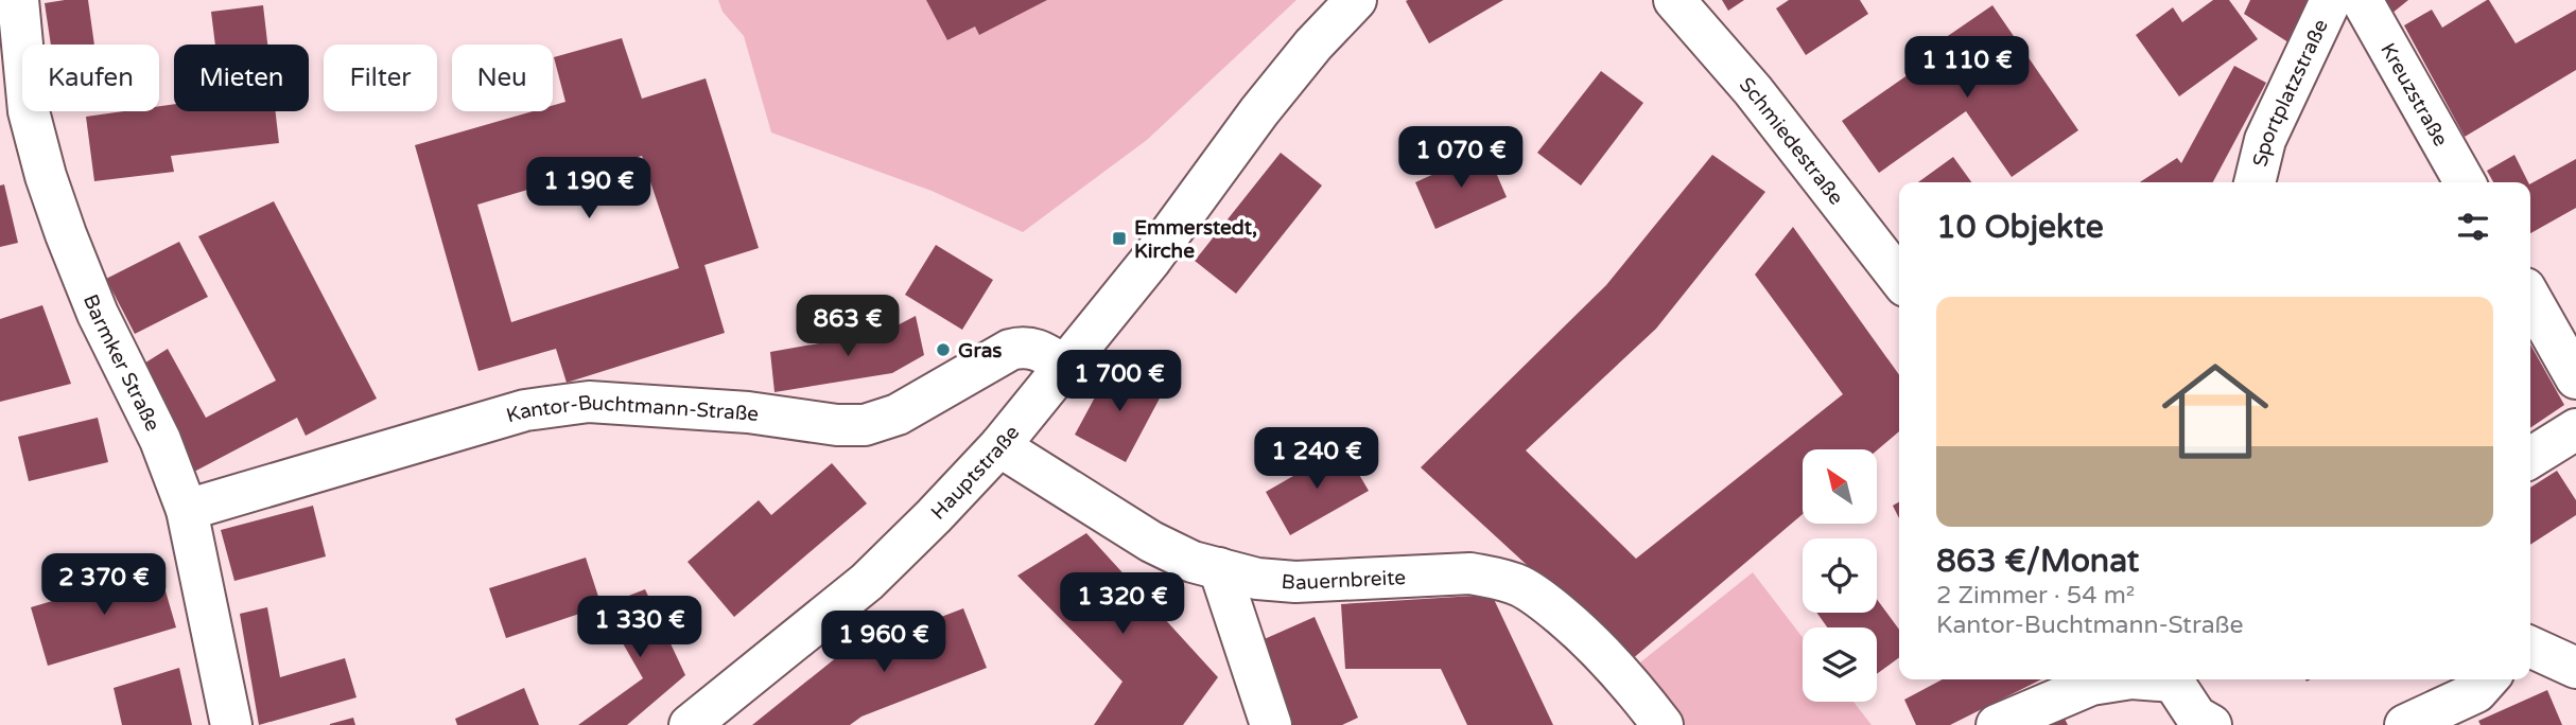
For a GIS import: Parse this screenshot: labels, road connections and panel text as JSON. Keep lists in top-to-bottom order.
{
  "streets": {
    "street": [
      "Sportplatzstraße",
      "Kreuzstraße",
      "Schmiedestraße",
      "Barmker Straße",
      "Kantor-Buchtmann-Straße",
      "Hauptstraße",
      "Bauernbreite"
    ]
  },
  "crossings": [
    ["Barmker Straße", "Kantor-Buchtmann-Straße"],
    ["Kantor-Buchtmann-Straße", "Hauptstraße"],
    ["Hauptstraße", "Bauernbreite"]
  ],
  "places": {
    "transit": ["Emmerstedt, Kirche"],
    "other": ["Gras"]
  },
  "north": "top left",
  "page": {
    "price": [
      "1 110 €",
      "1 070 €",
      "1 190 €",
      "863 €",
      "1 700 €",
      "1 240 €",
      "2 370 €",
      "1 320 €",
      "1 330 €",
      "1 960 €"
    ],
    "chip": [
      "Kaufen",
      "Mieten",
      "Filter",
      "Neu"
    ],
    "heading": "10 Objekte",
    "list": [
      {
        "name": "863 €/Monat",
        "note": "2 Zimmer · 54 m² · Kantor-Buchtmann-Straße"
      }
    ]
  }
}
